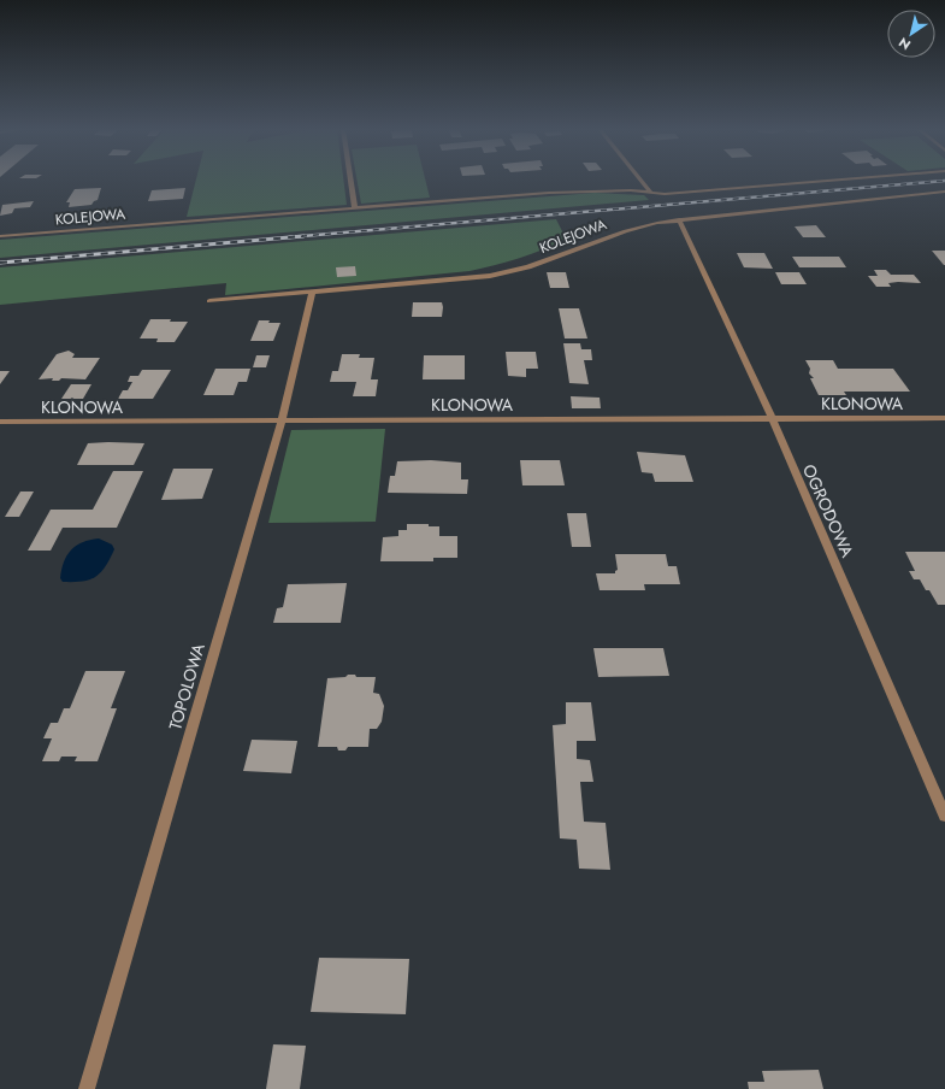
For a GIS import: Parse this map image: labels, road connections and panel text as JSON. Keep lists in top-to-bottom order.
{
  "streets": {
    "street": [
      "KOLEJOWA",
      "KLONOWA",
      "OGRODOWA",
      "TOPOLOWA"
    ]
  },
  "crossings": [
    ["KOLEJOWA", "OGRODOWA"],
    ["KOLEJOWA", "TOPOLOWA"],
    ["KLONOWA", "OGRODOWA"],
    ["KLONOWA", "TOPOLOWA"]
  ],
  "north": "bottom left"
}
